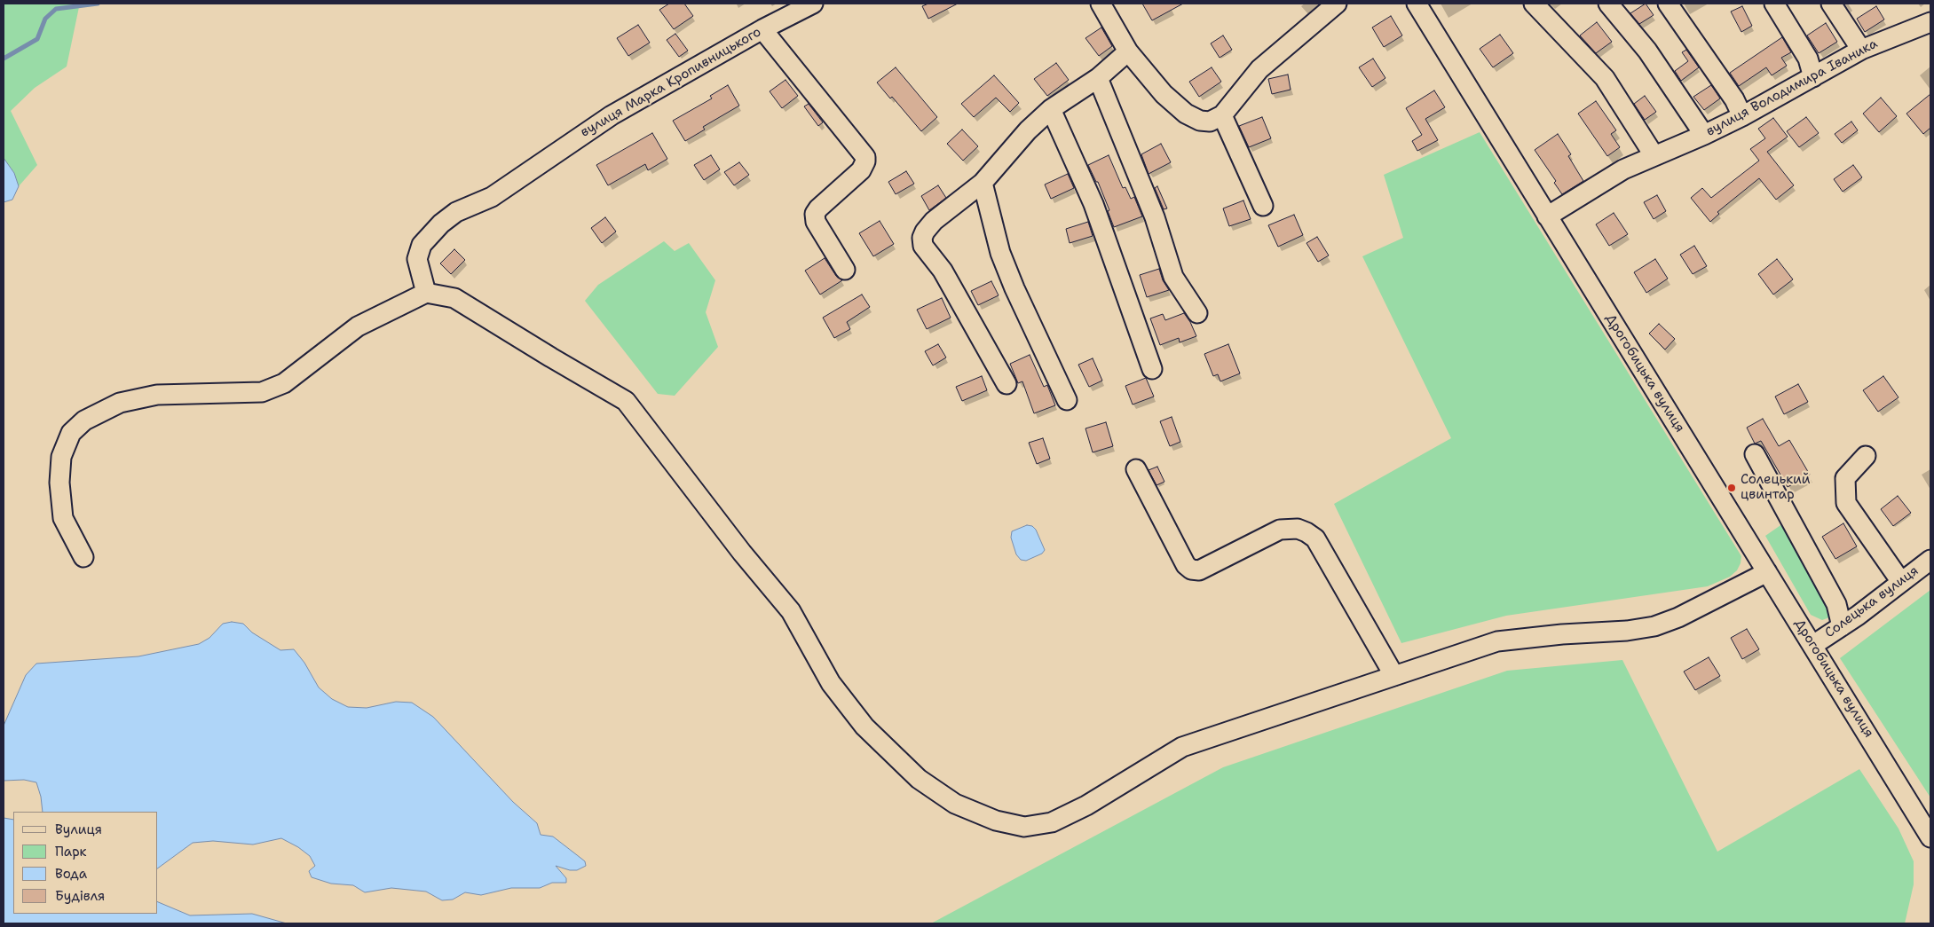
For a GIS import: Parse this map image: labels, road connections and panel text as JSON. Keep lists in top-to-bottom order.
{
  "streets": {
    "street": [
      "вулиця Марка Кропивницького",
      "вулиця Володимира Іваника",
      "Дрогобицька вулиця",
      "Солецька вулиця"
    ]
  },
  "crossings": [
    ["вулиця Володимира Іваника", "Дрогобицька вулиця"],
    ["Дрогобицька вулиця", "Солецька вулиця"]
  ],
  "places": ["Солецький цвинтар"],
  "legend": [
    "Вулиця",
    "Парк",
    "Вода",
    "Будівля"
  ]
}
